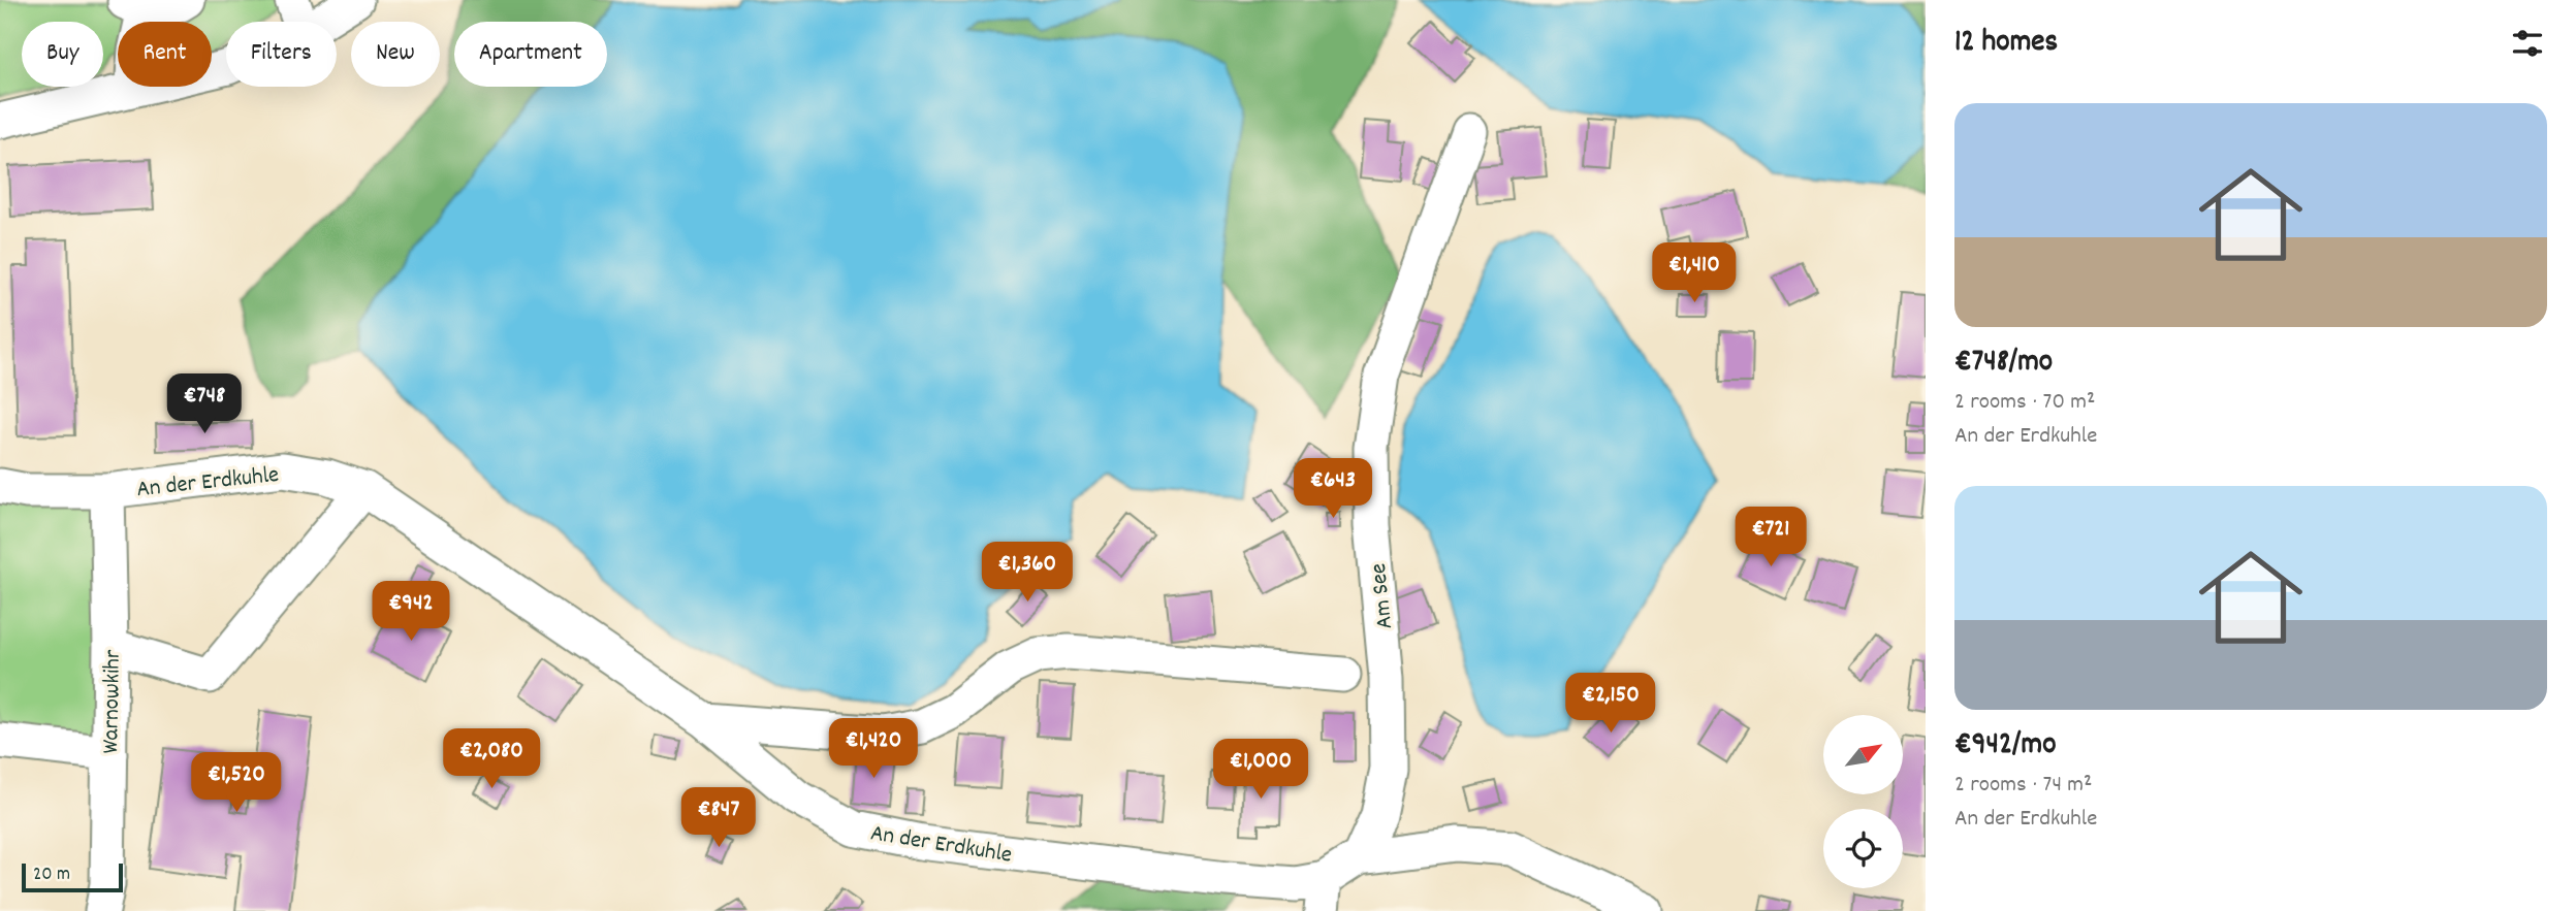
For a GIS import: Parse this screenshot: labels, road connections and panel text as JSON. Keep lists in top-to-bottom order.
{
  "streets": {
    "street": ["An der Erdkuhle", "Am See", "Warnowkihr"]
  },
  "crossings": [
    ["An der Erdkuhle", "Am See"],
    ["An der Erdkuhle", "Warnowkihr"]
  ],
  "scale_bar": "20 m",
  "north": "top right",
  "page": {
    "heading": "12 homes",
    "chip": [
      "Buy",
      "Rent",
      "Filters",
      "New",
      "Apartment"
    ],
    "list": [
      {
        "name": "€748/mo",
        "note": "2 rooms · 70 m² · An der Erdkuhle"
      },
      {
        "name": "€942/mo",
        "note": "2 rooms · 74 m² · An der Erdkuhle"
      }
    ],
    "price": [
      "€1,410",
      "€748",
      "€643",
      "€721",
      "€1,360",
      "€942",
      "€2,150",
      "€1,420",
      "€2,080",
      "€1,000",
      "€1,520",
      "€847"
    ],
    "scale": "20 m"
  }
}
